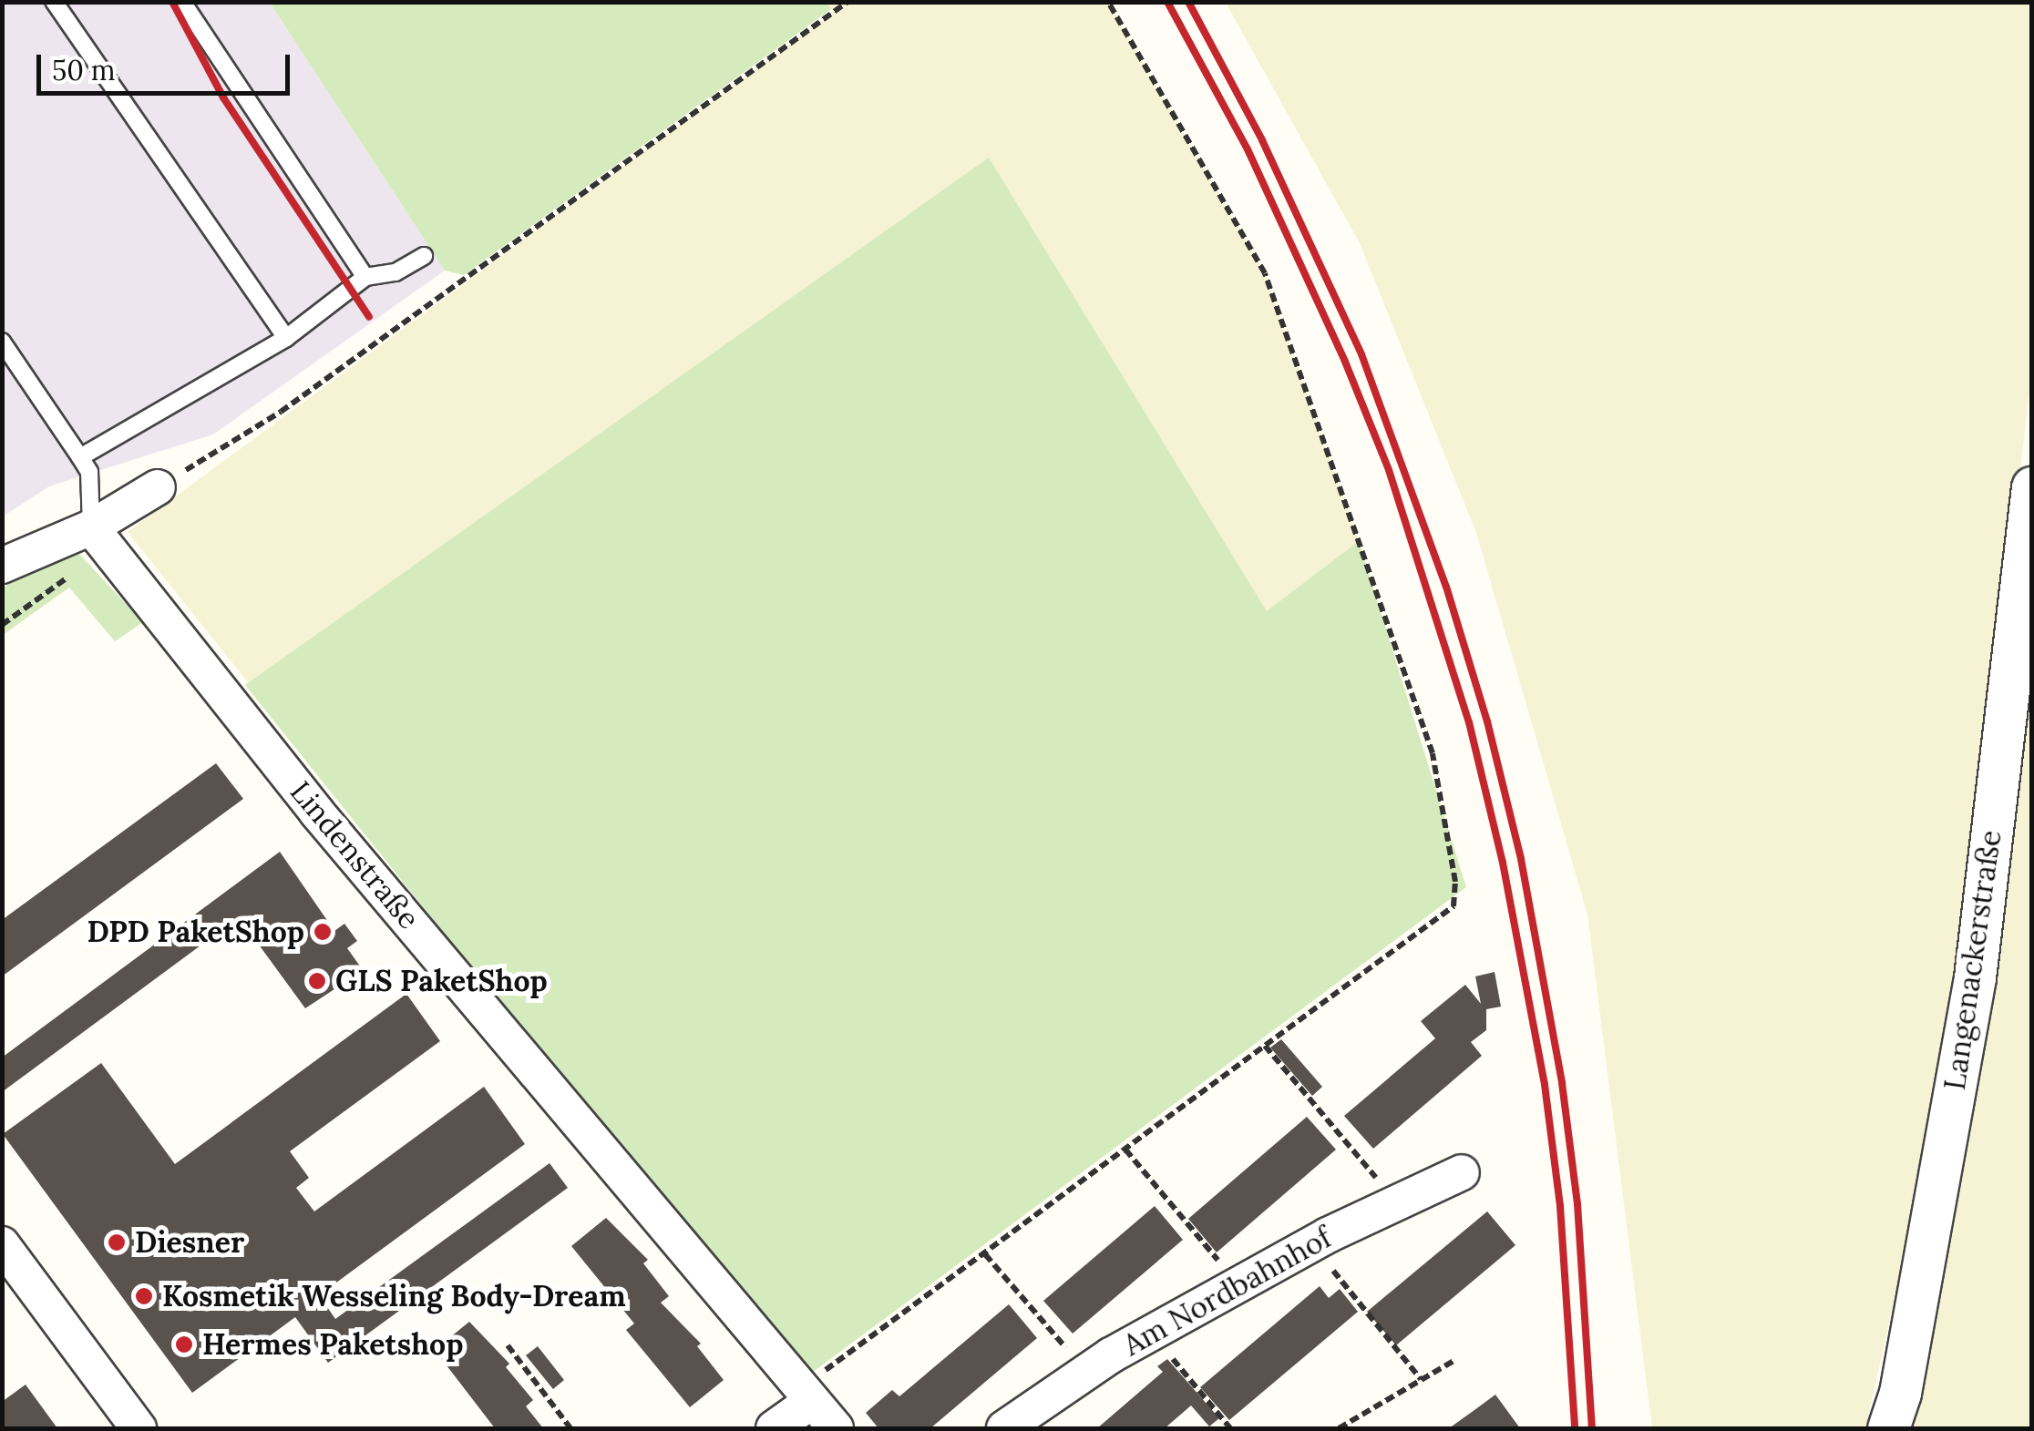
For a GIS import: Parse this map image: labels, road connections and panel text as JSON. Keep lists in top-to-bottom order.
{
  "streets": {
    "street": ["Lindenstraße", "Langenackerstraße", "Am Nordbahnhof"]
  },
  "places": [
    "DPD PaketShop",
    "GLS PaketShop",
    "Diesner",
    "Kosmetik Wesseling Body-Dream",
    "Hermes Paketshop"
  ],
  "scale_bar": "50 m"
}
